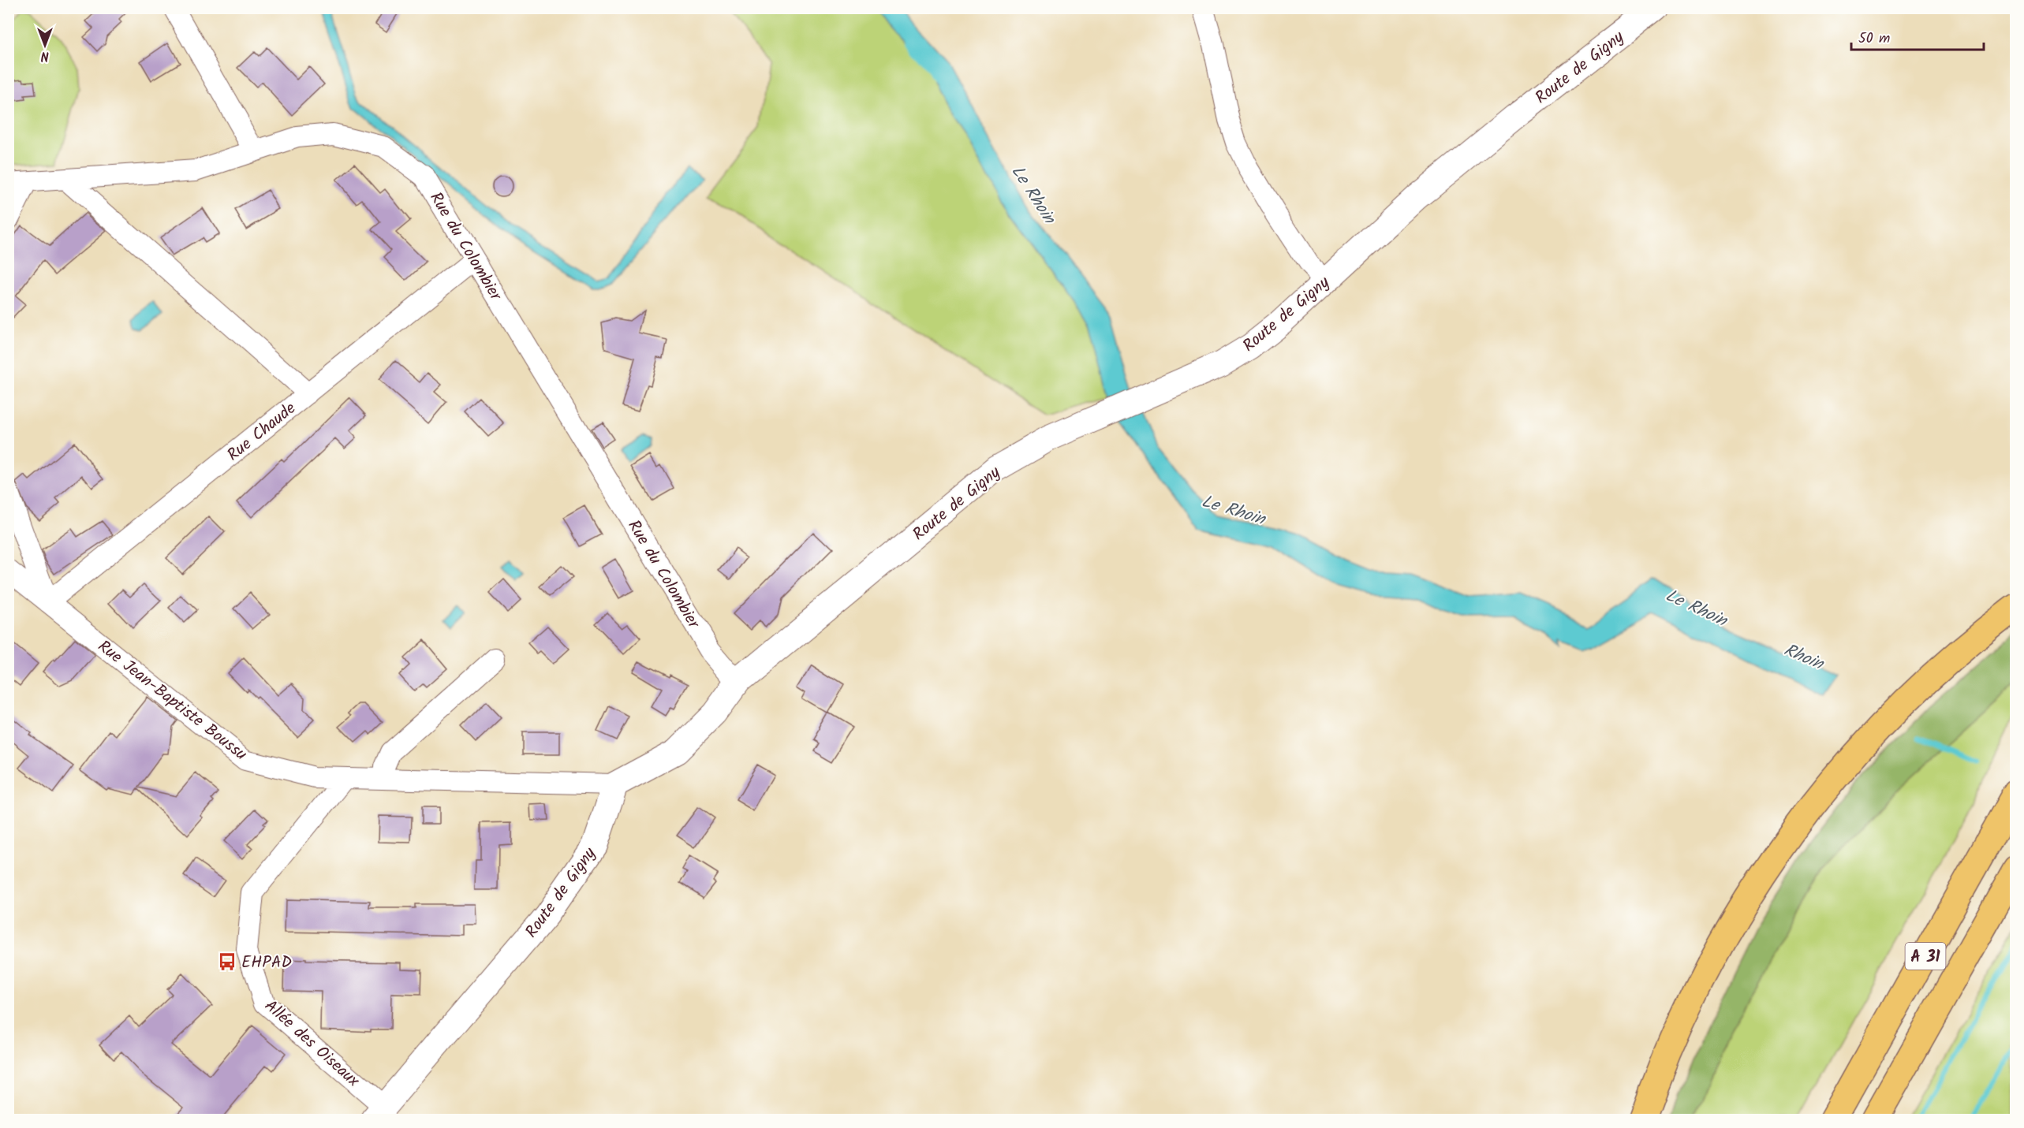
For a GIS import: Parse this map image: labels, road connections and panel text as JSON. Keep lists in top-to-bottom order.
{
  "streets": {
    "highway": ["A 31"],
    "street": [
      "Route de Gigny",
      "Rue du Colombier",
      "Rue Chaude",
      "Rue Jean-Baptiste Boussu",
      "Allée des Oiseaux"
    ]
  },
  "crossings": [
    ["Route de Gigny", "Rue du Colombier"],
    ["Route de Gigny", "Rue Jean-Baptiste Boussu"],
    ["Route de Gigny", "Allée des Oiseaux"],
    ["Rue du Colombier", "Rue Chaude"],
    ["Rue Chaude", "Rue Jean-Baptiste Boussu"],
    ["Rue Jean-Baptiste Boussu", "Allée des Oiseaux"]
  ],
  "water": ["Le Rhoin", "Rhoin"],
  "places": {
    "bus stop": ["EHPAD"]
  },
  "scale_bar": "50 m",
  "north": "bottom"
}
